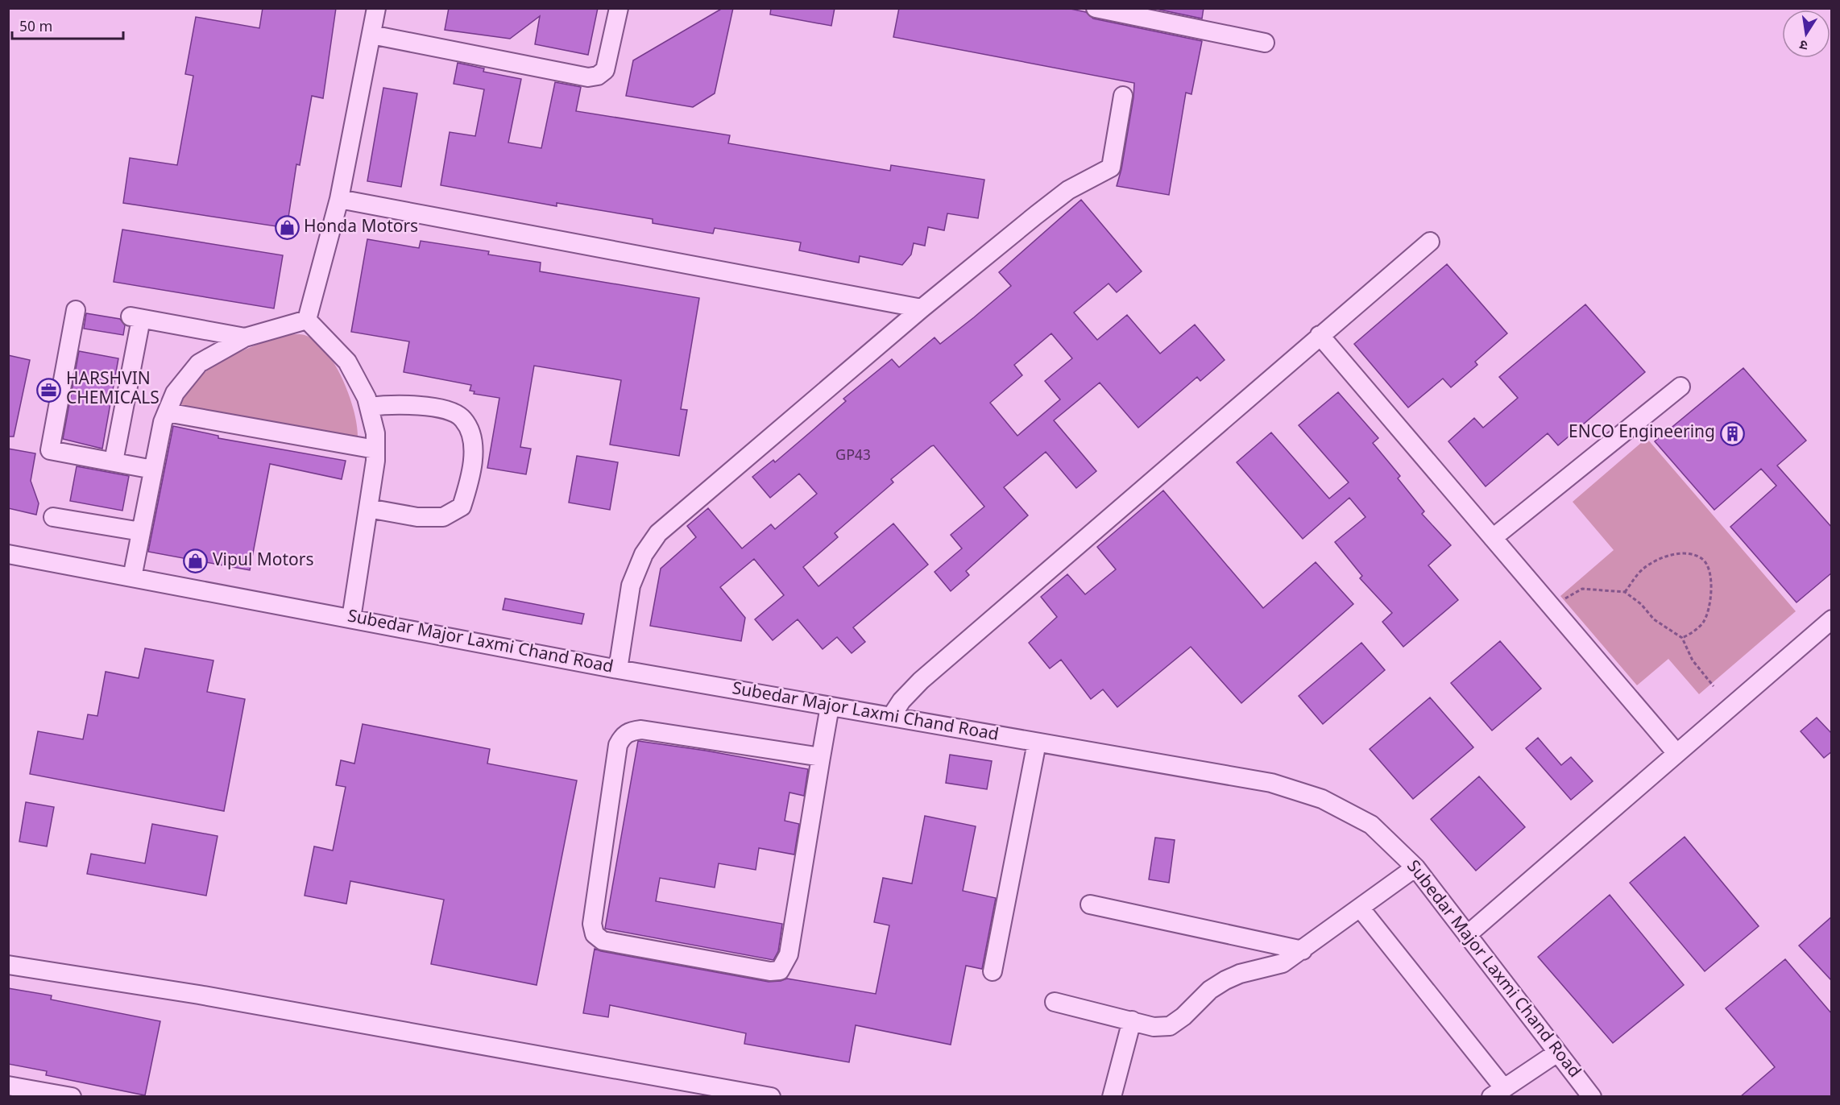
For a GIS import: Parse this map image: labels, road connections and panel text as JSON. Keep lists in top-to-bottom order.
{
  "streets": {
    "street": ["Subedar Major Laxmi Chand Road"]
  },
  "places": {
    "shop": ["Honda Motors", "Vipul Motors"],
    "office": ["HARSHVIN CHEMICALS"],
    "building": ["ENCO Engineering"]
  },
  "house_numbers": ["GP43"],
  "scale_bar": "50 m",
  "north": "bottom"
}
